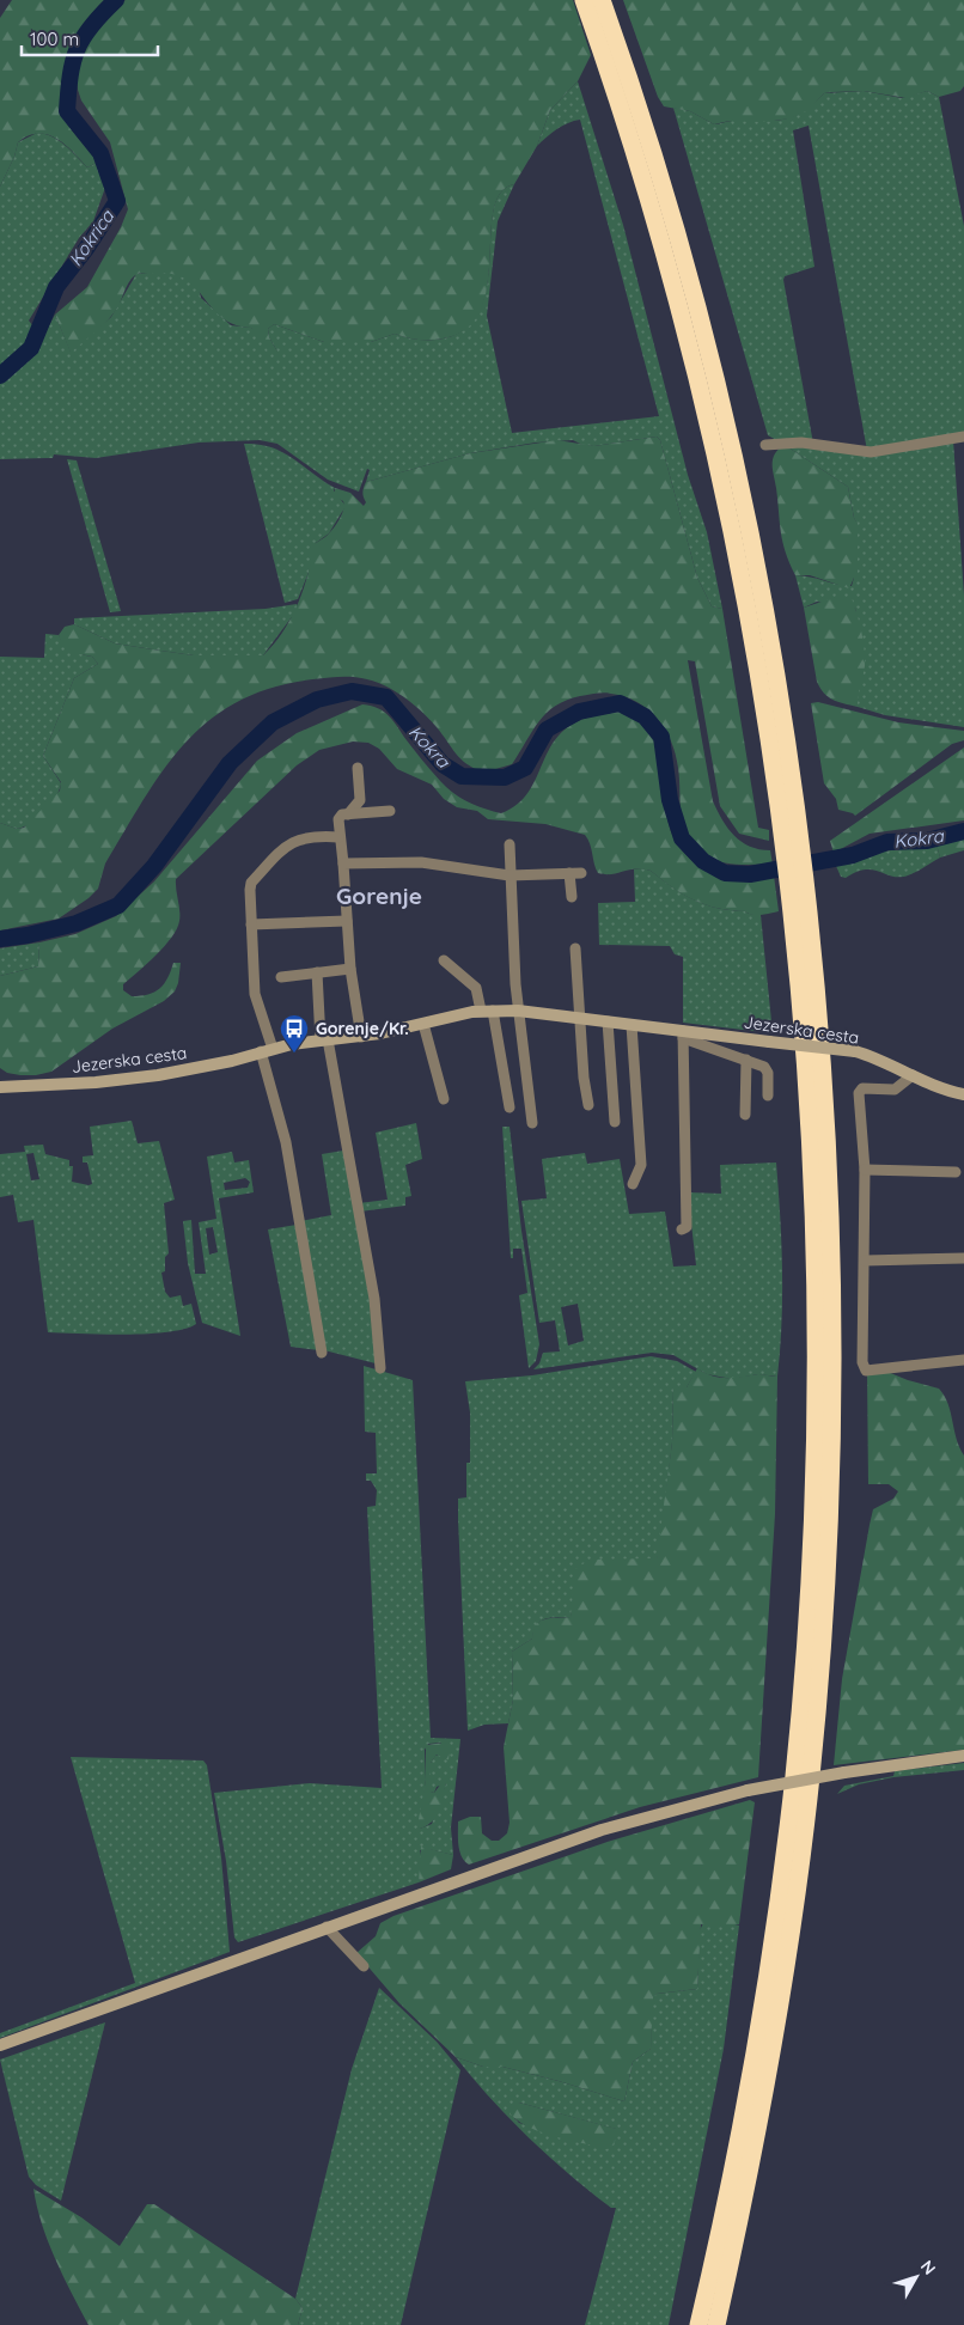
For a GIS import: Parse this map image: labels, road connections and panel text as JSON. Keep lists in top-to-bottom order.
{
  "streets": {
    "main road": ["Jezerska cesta"]
  },
  "districts": ["Gorenje"],
  "water": ["Kokrica", "Kokra"],
  "places": {
    "bus stop": ["Gorenje/Kr."]
  },
  "scale_bar": "100 m",
  "north": "top right"
}
